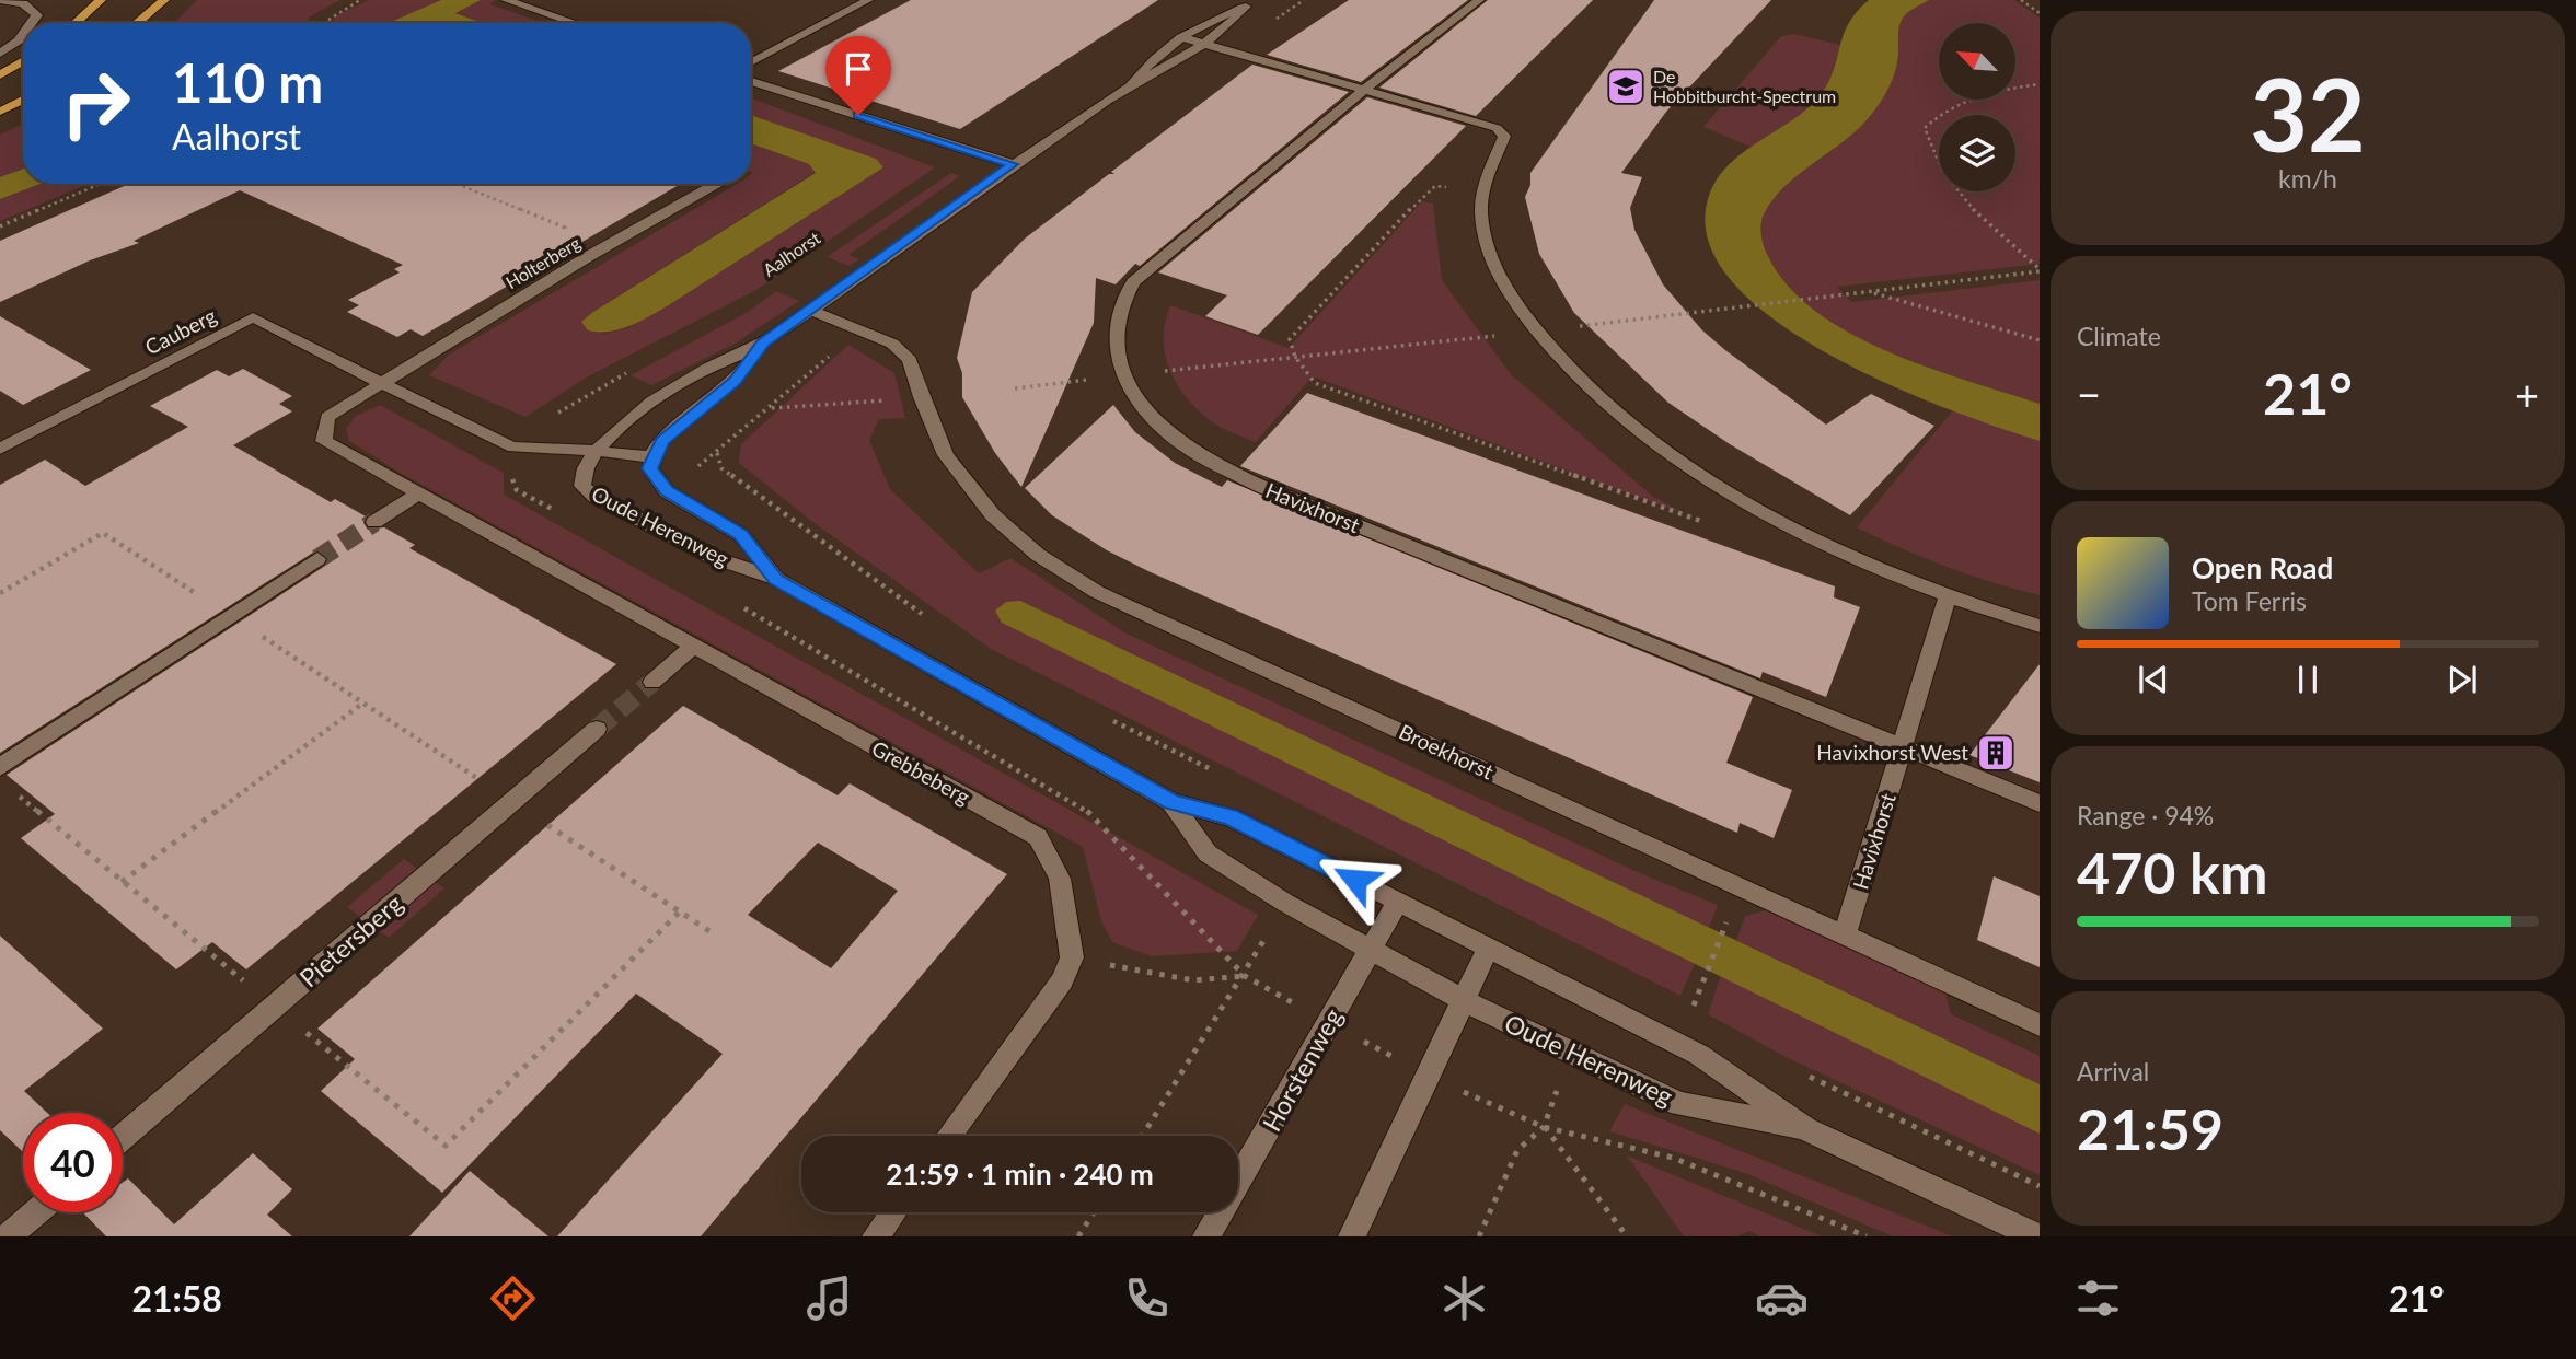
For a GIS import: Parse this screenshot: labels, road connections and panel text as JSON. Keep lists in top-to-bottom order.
{
  "streets": {
    "street": [
      "Holterberg",
      "Cauberg",
      "Havixhorst",
      "Oude Herenweg",
      "Broekhorst",
      "Grebbeberg",
      "Pietersberg",
      "Horstenweg"
    ]
  },
  "crossings": [
    ["Holterberg", "Cauberg"],
    ["Holterberg", "Grebbeberg"],
    ["Cauberg", "Grebbeberg"],
    ["Havixhorst", "Broekhorst"],
    ["Oude Herenweg", "Horstenweg"]
  ],
  "places": {
    "school or university": ["De Hobbitburcht-Spectrum"],
    "building": ["Havixhorst West"]
  },
  "north": "top left",
  "page": {
    "tile": [
      ["32", "km/h"],
      "Climate",
      ["Range · 94%", "470 km"],
      ["Arrival", "21:59"]
    ],
    "turn": ["110 m", "Aalhorst"],
    "heat": ["−", "21°", "+"],
    "song": ["Open Road", "Tom Ferris"],
    "limit": "40",
    "trip": "21:59 · 1 min · 240 m",
    "tabs": ["21:58", "21°"]
  }
}
